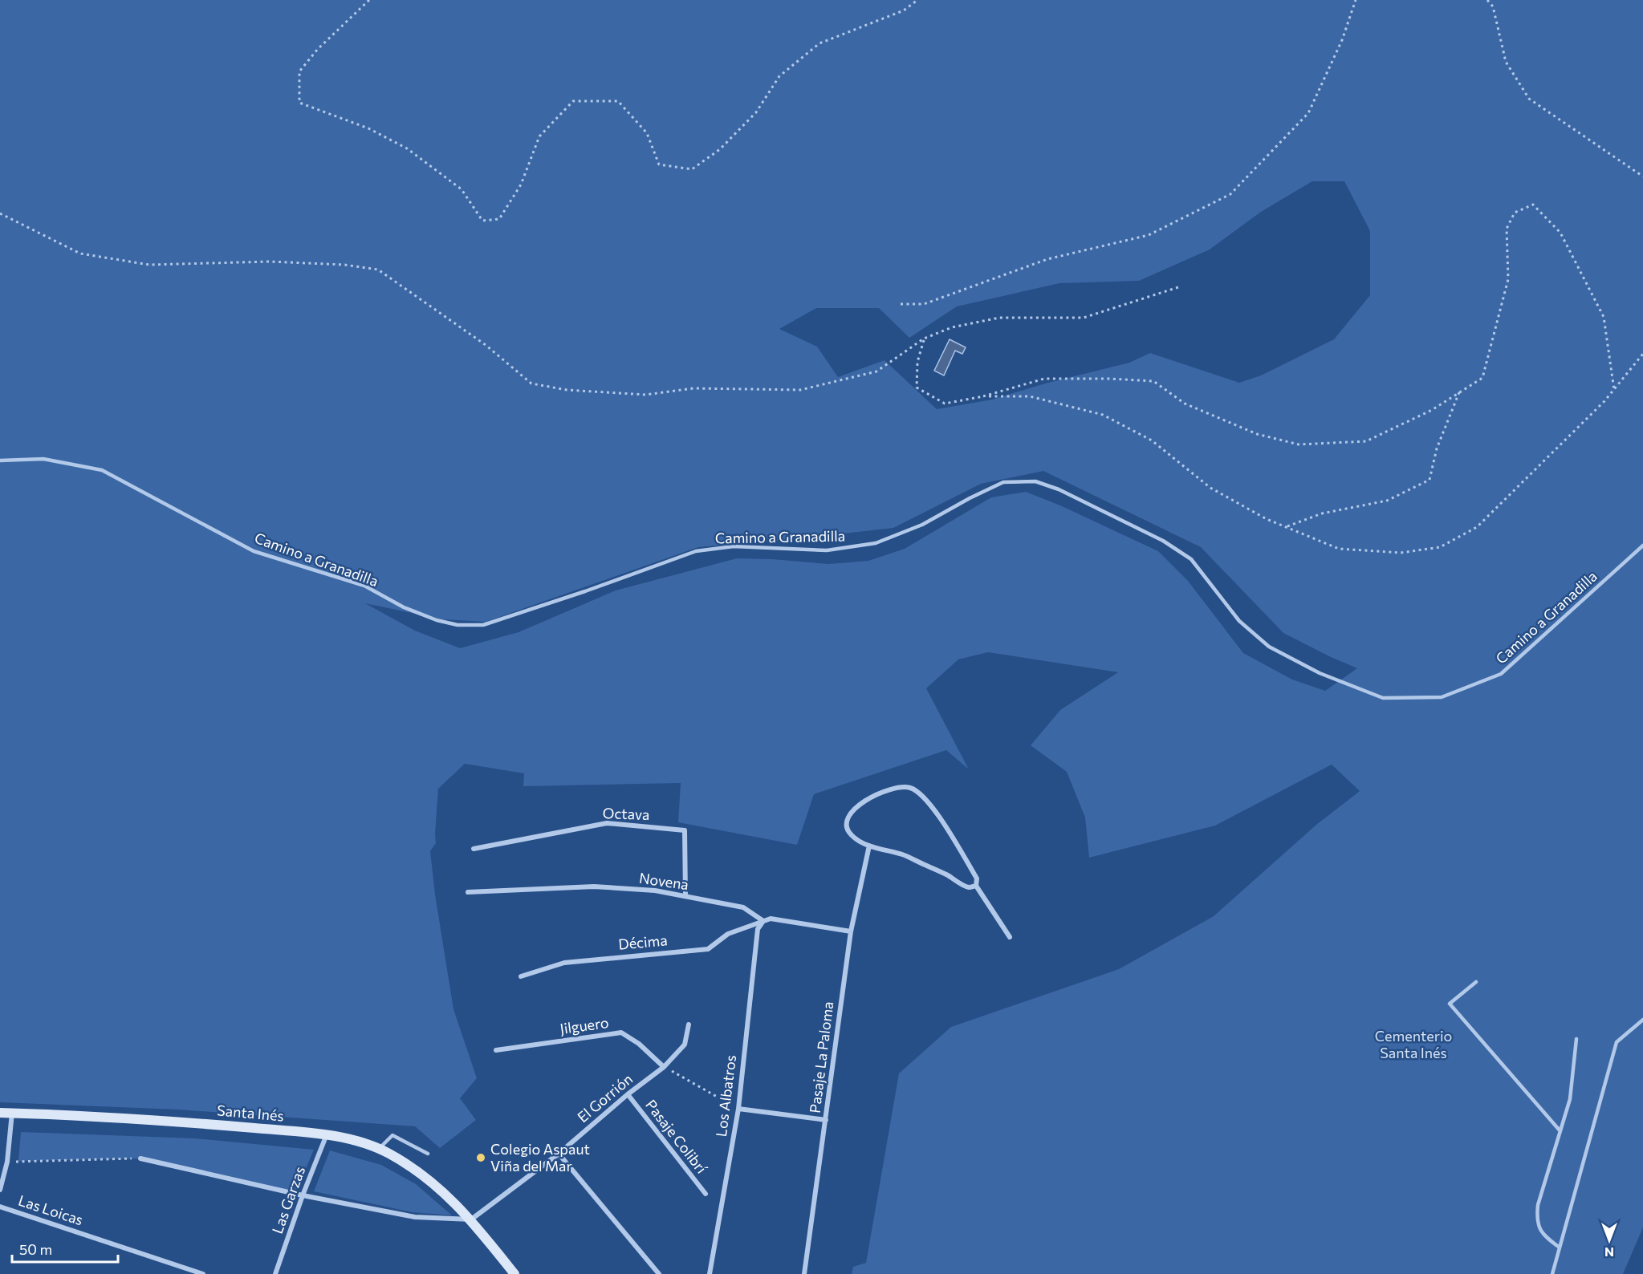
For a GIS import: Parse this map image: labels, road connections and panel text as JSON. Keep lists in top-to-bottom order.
{
  "streets": {
    "main road": ["Santa Inés"],
    "street": [
      "Octava",
      "Novena",
      "Décima",
      "Jilguero",
      "Pasaje La Paloma",
      "Los Albatros",
      "El Gorrión",
      "Pasaje Colibrí",
      "Las Garzas",
      "Las Loicas"
    ],
    "lane": ["Camino a Granadilla"]
  },
  "crossings": [
    ["Octava", "Novena"],
    ["Novena", "Décima"],
    ["Novena", "Los Albatros"],
    ["Décima", "Los Albatros"],
    ["Jilguero", "El Gorrión"],
    ["El Gorrión", "Santa Inés"],
    ["El Gorrión", "Pasaje Colibrí"],
    ["Santa Inés", "Las Garzas"]
  ],
  "parks": ["Cementerio Santa Inés"],
  "places": ["Colegio Aspaut Viña del Mar"],
  "scale_bar": "50 m",
  "north": "bottom"
}
